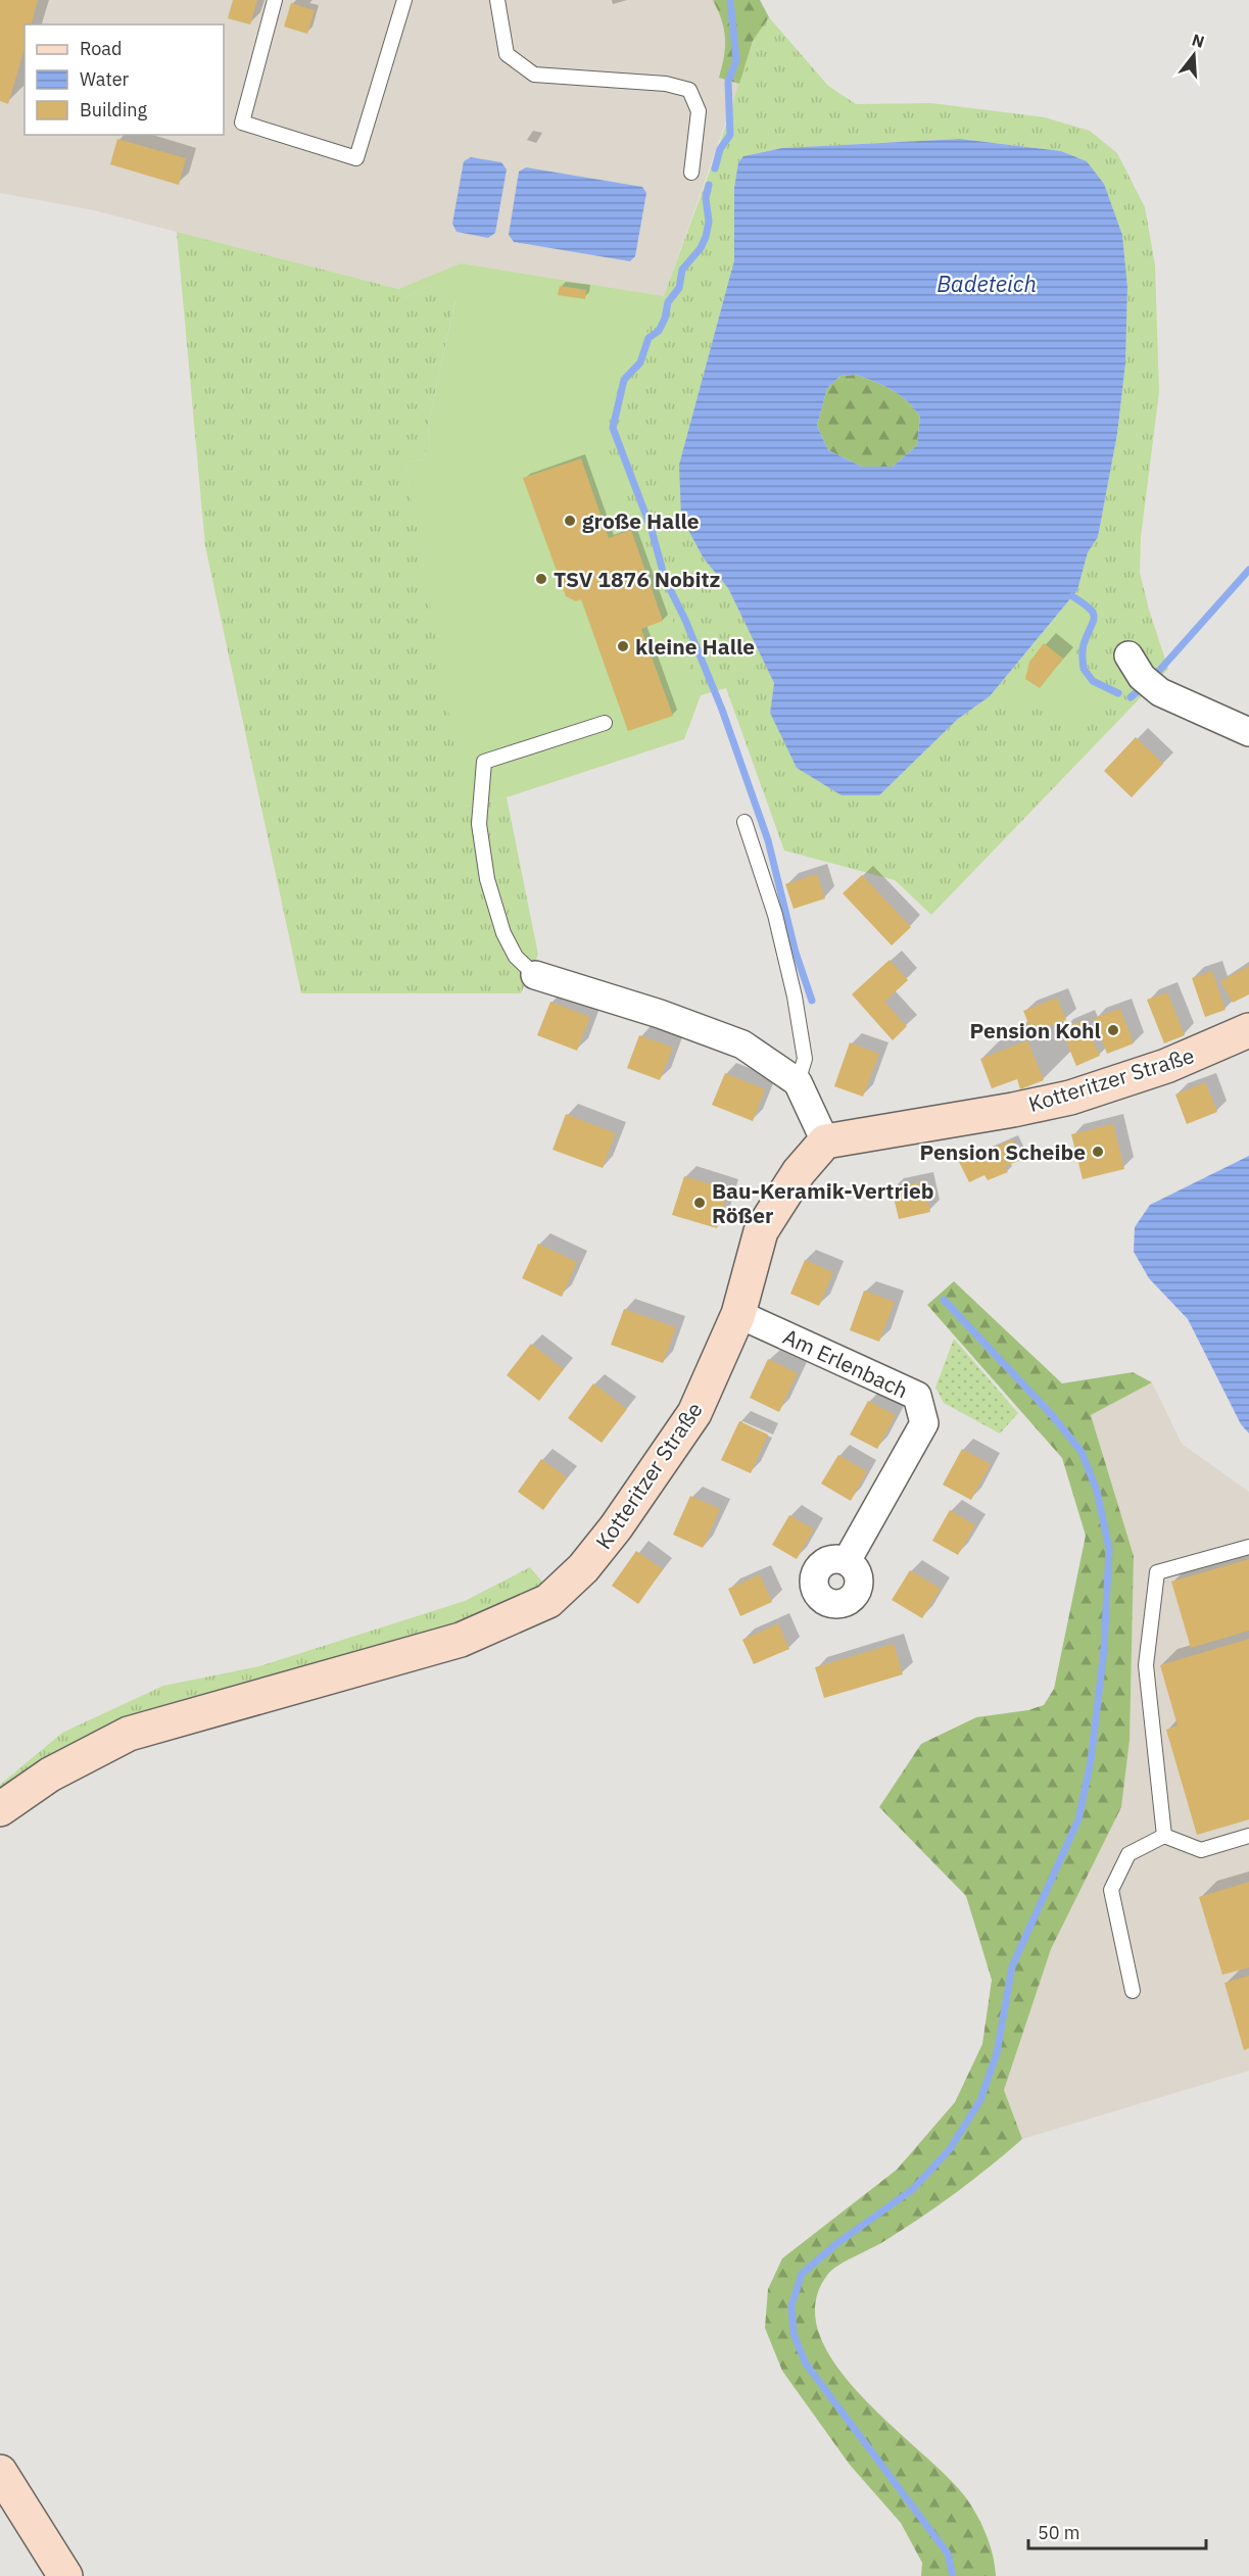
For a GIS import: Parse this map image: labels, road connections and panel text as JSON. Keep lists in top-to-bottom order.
{
  "streets": {
    "street": ["Kotteritzer Straße", "Am Erlenbach"]
  },
  "crossings": [
    ["Kotteritzer Straße", "Am Erlenbach"]
  ],
  "water": ["Badeteich"],
  "places": [
    "große Halle",
    "TSV 1876 Nobitz",
    "kleine Halle",
    "Pension Kohl",
    "Pension Scheibe",
    "Bau-Keramik-Vertrieb Rößer"
  ],
  "legend": ["Road", "Water", "Building"],
  "scale_bar": "50 m",
  "north": "top"
}
